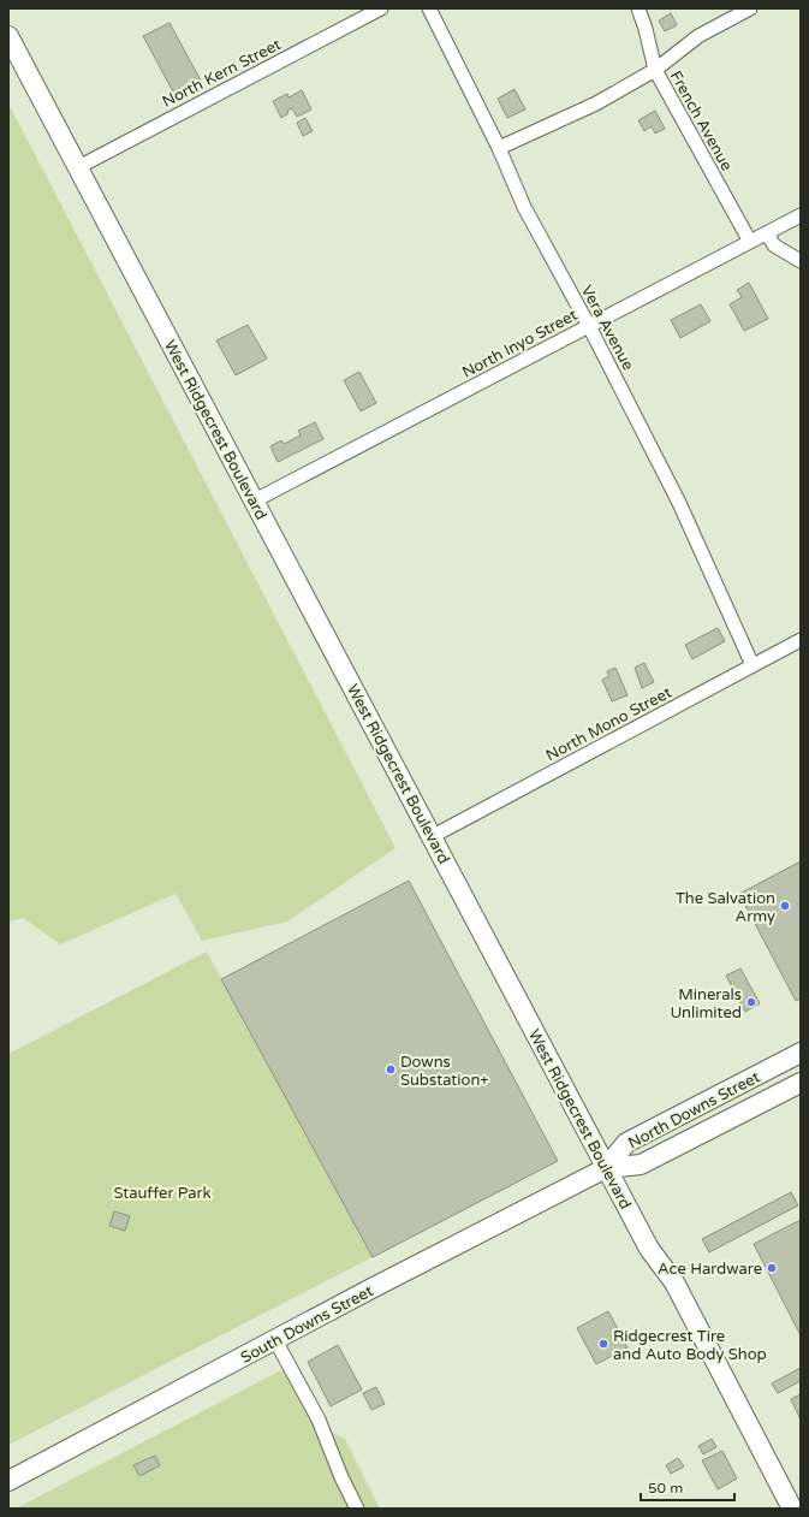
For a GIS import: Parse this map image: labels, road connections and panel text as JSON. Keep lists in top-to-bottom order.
{
  "streets": {
    "main road": ["West Ridgecrest Boulevard", "North Downs Street", "South Downs Street"],
    "street": [
      "North Kern Street",
      "French Avenue",
      "Vera Avenue",
      "North Inyo Street",
      "North Mono Street"
    ]
  },
  "crossings": [
    ["North Kern Street", "West Ridgecrest Boulevard"],
    ["French Avenue", "North Inyo Street"],
    ["Vera Avenue", "North Inyo Street"],
    ["Vera Avenue", "North Mono Street"],
    ["North Inyo Street", "West Ridgecrest Boulevard"],
    ["West Ridgecrest Boulevard", "North Mono Street"],
    ["West Ridgecrest Boulevard", "North Downs Street"],
    ["West Ridgecrest Boulevard", "South Downs Street"],
    ["North Downs Street", "South Downs Street"]
  ],
  "parks": ["Stauffer Park"],
  "places": [
    "The Salvation Army",
    "Minerals Unlimited",
    "Downs Substation+",
    "Ace Hardware",
    "Ridgecrest Tire and Auto Body Shop"
  ],
  "scale_bar": "50 m"
}
